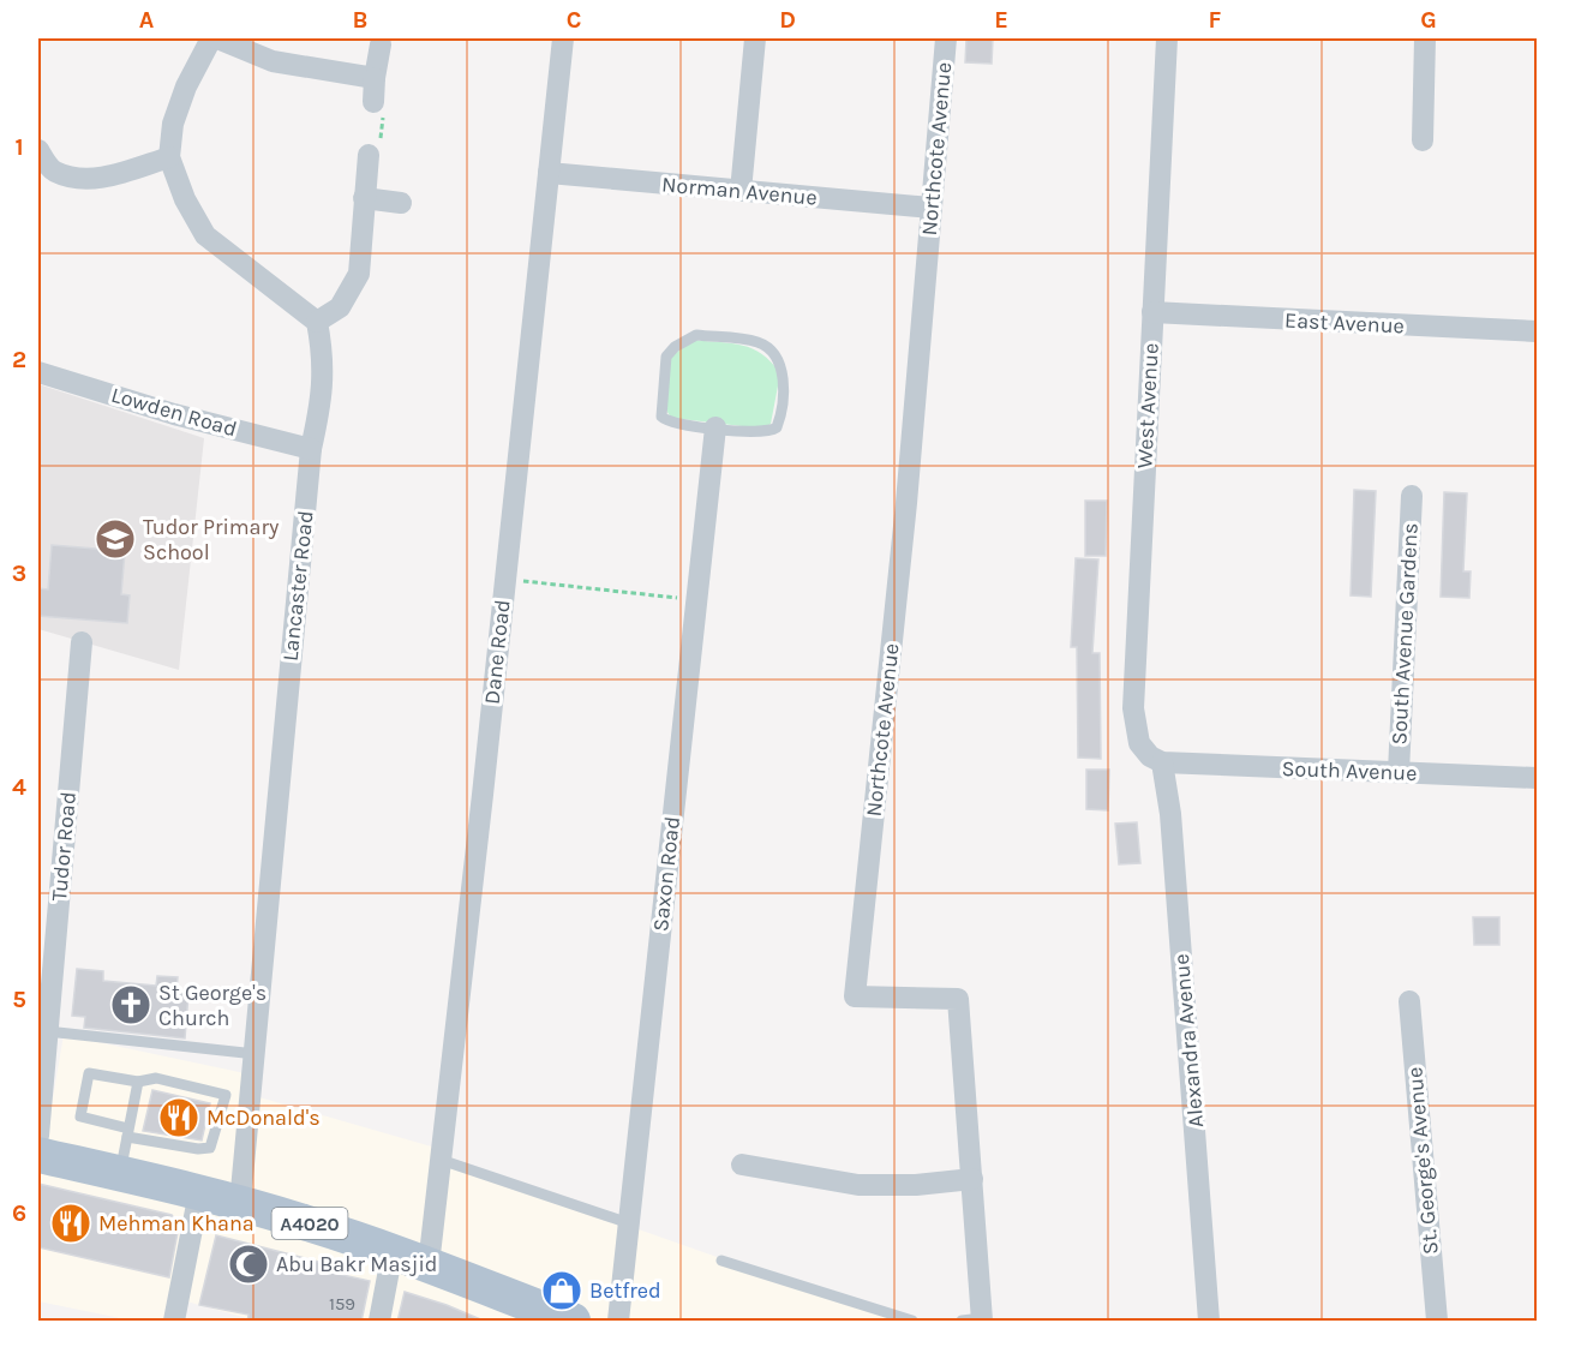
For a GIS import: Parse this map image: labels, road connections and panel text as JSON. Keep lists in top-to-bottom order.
{
  "streets": {
    "main road": ["A4020"],
    "street": [
      "Northcote Avenue",
      "Norman Avenue",
      "East Avenue",
      "West Avenue",
      "Lowden Road",
      "Lancaster Road",
      "South Avenue Gardens",
      "Dane Road",
      "South Avenue",
      "Tudor Road",
      "Saxon Road",
      "Alexandra Avenue",
      "St. George's Avenue"
    ]
  },
  "crossings": [
    ["Northcote Avenue", "Norman Avenue"],
    ["Norman Avenue", "Dane Road"],
    ["East Avenue", "West Avenue"],
    ["West Avenue", "South Avenue"],
    ["West Avenue", "Alexandra Avenue"],
    ["Lowden Road", "Lancaster Road"],
    ["Lancaster Road", "A4020"],
    ["South Avenue Gardens", "South Avenue"],
    ["Dane Road", "A4020"],
    ["South Avenue", "Alexandra Avenue"]
  ],
  "places": {
    "school or university": ["Tudor Primary School"],
    "church": ["St George's Church"],
    "restaurant": ["McDonald's", "Mehman Khana"],
    "mosque": ["Abu Bakr Masjid"],
    "shop": ["Betfred"]
  },
  "house_numbers": ["159"],
  "grid": {
    "columns": [
      "A",
      "B",
      "C",
      "D",
      "E",
      "F",
      "G"
    ],
    "rows": [
      "1",
      "2",
      "3",
      "4",
      "5",
      "6"
    ]
  }
}
